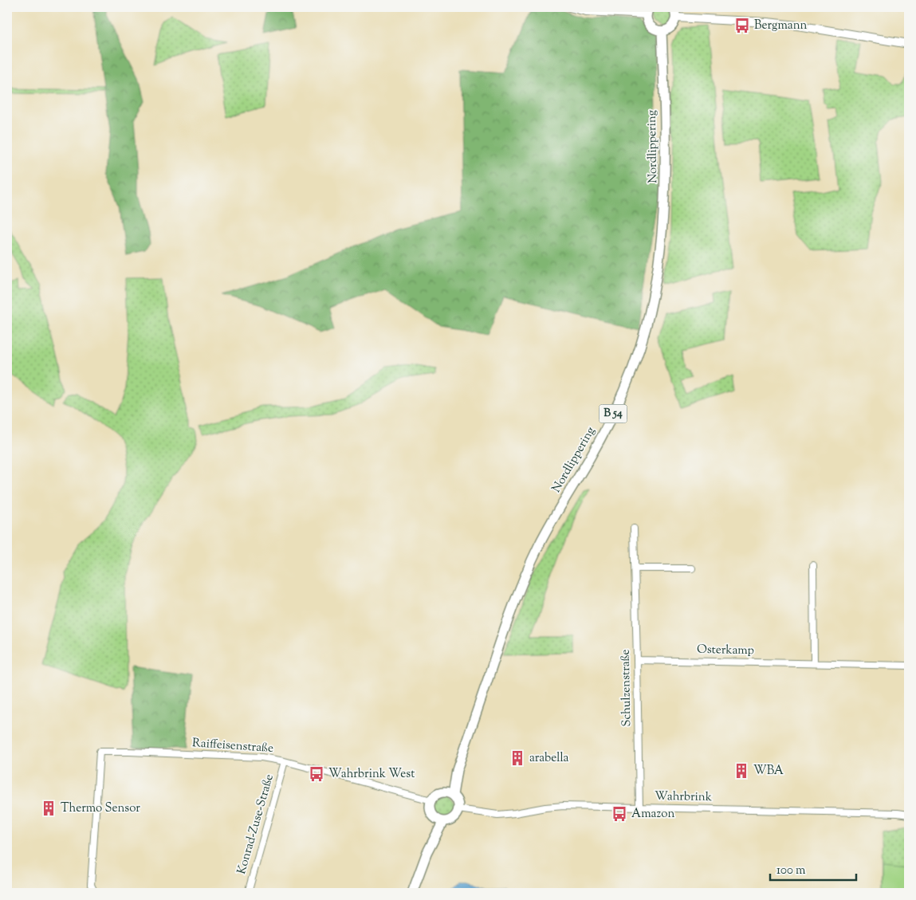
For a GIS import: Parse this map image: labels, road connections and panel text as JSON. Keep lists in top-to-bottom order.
{
  "streets": {
    "main road": ["Nordlippering", "B 54"],
    "street": [
      "Osterkamp",
      "Schulzenstraße",
      "Raiffeisenstraße",
      "Wahrbrink",
      "Konrad-Zuse-Straße"
    ]
  },
  "crossings": [
    ["Nordlippering", "Raiffeisenstraße"],
    ["Nordlippering", "Wahrbrink"],
    ["Osterkamp", "Schulzenstraße"],
    ["Schulzenstraße", "Wahrbrink"],
    ["Raiffeisenstraße", "Wahrbrink"],
    ["Raiffeisenstraße", "Konrad-Zuse-Straße"]
  ],
  "places": {
    "bus stop": ["Bergmann", "Wahrbrink West", "Amazon"],
    "building": ["arabella", "WBA", "Thermo Sensor"]
  },
  "scale_bar": "100 m"
}
